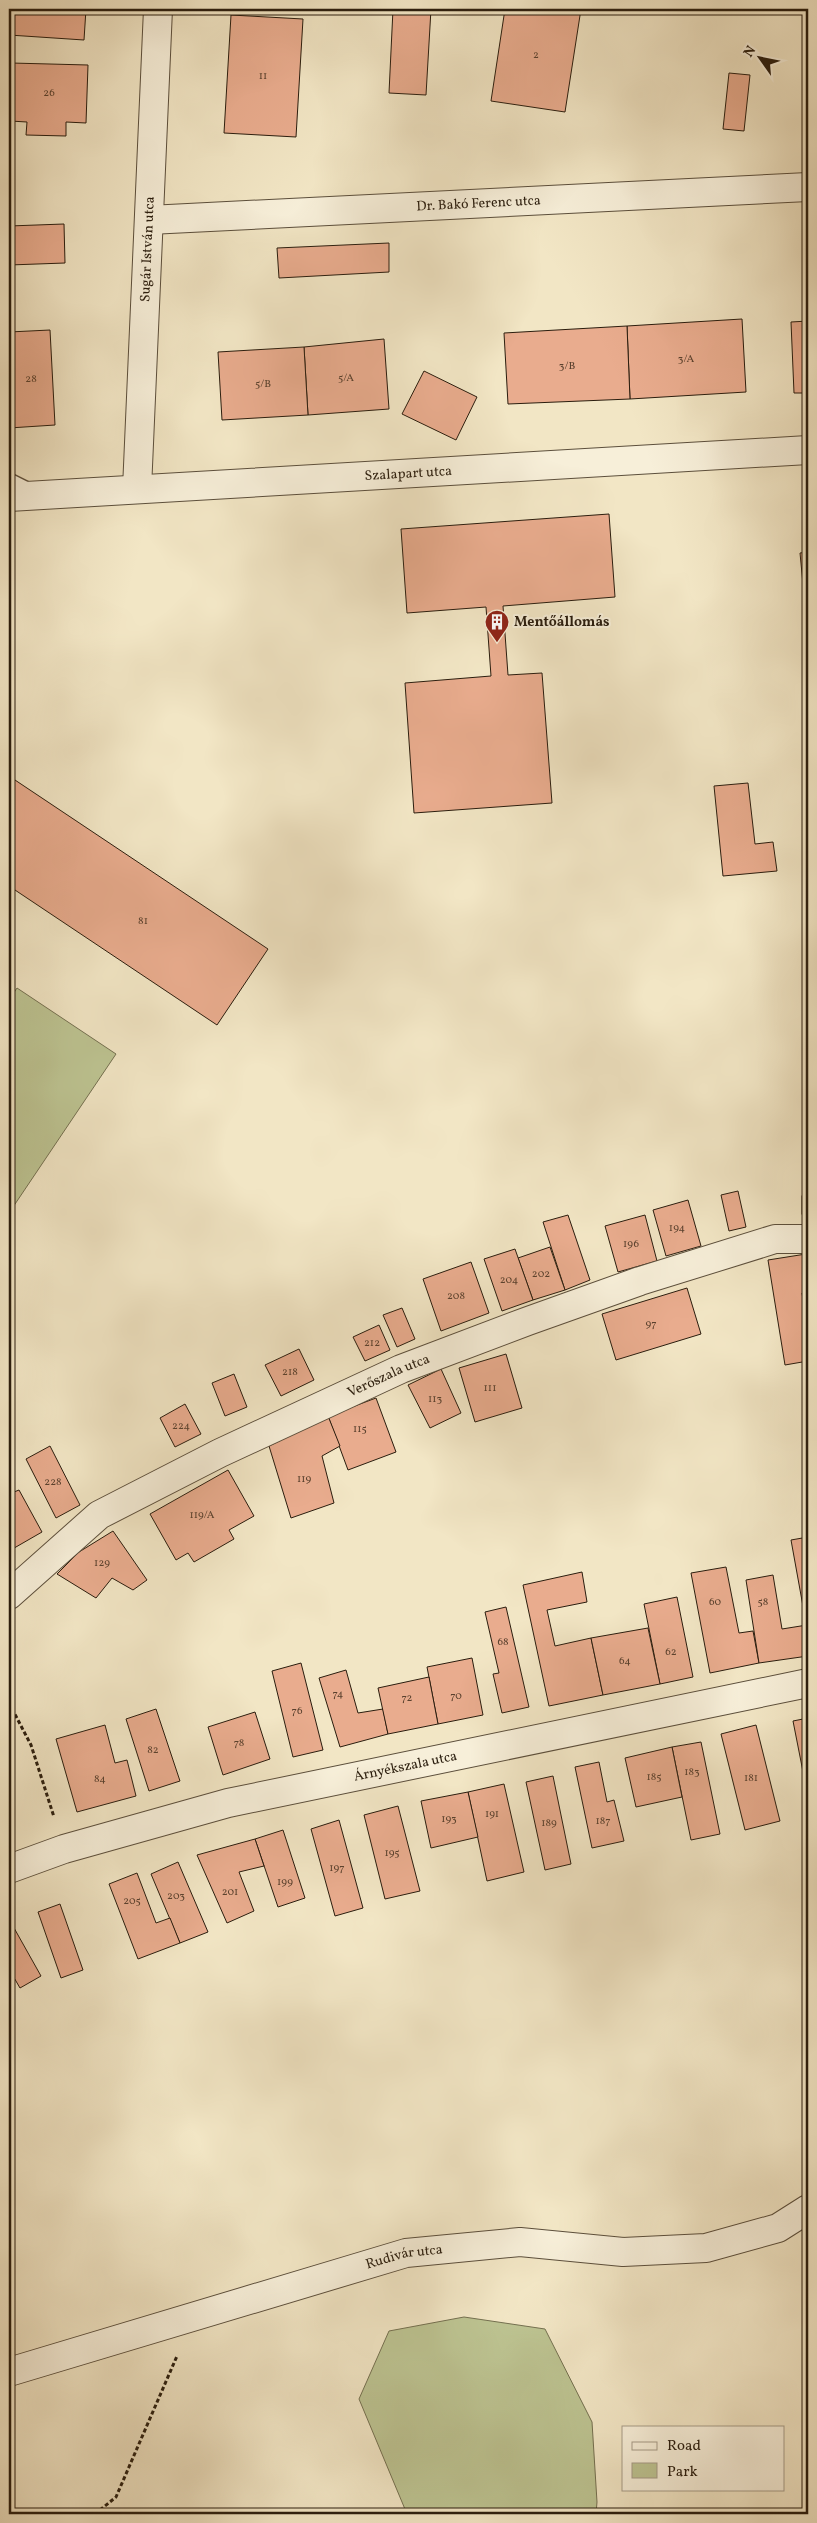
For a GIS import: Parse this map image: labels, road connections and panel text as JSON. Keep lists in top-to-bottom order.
{
  "streets": {
    "street": [
      "Dr. Bakó Ferenc utca",
      "Sugár István utca",
      "Szalapart utca",
      "Verőszala utca",
      "Árnyékszala utca",
      "Rudivár utca"
    ]
  },
  "crossings": [
    ["Dr. Bakó Ferenc utca", "Sugár István utca"],
    ["Sugár István utca", "Szalapart utca"]
  ],
  "places": {
    "building": ["Mentőállomás"]
  },
  "house_numbers": [
    "2",
    "11",
    "26",
    "3/A",
    "3/B",
    "5/A",
    "28",
    "5/B",
    "81",
    "194",
    "196",
    "202",
    "204",
    "208",
    "97",
    "212",
    "218",
    "111",
    "113",
    "224",
    "115",
    "119",
    "228",
    "119/A",
    "129",
    "60",
    "58",
    "68",
    "62",
    "64",
    "74",
    "70",
    "72",
    "76",
    "78",
    "82",
    "183",
    "185",
    "181",
    "84",
    "191",
    "193",
    "187",
    "189",
    "195",
    "197",
    "199",
    "201",
    "203",
    "205"
  ],
  "legend": ["Road", "Park"],
  "north": "top left"
}
